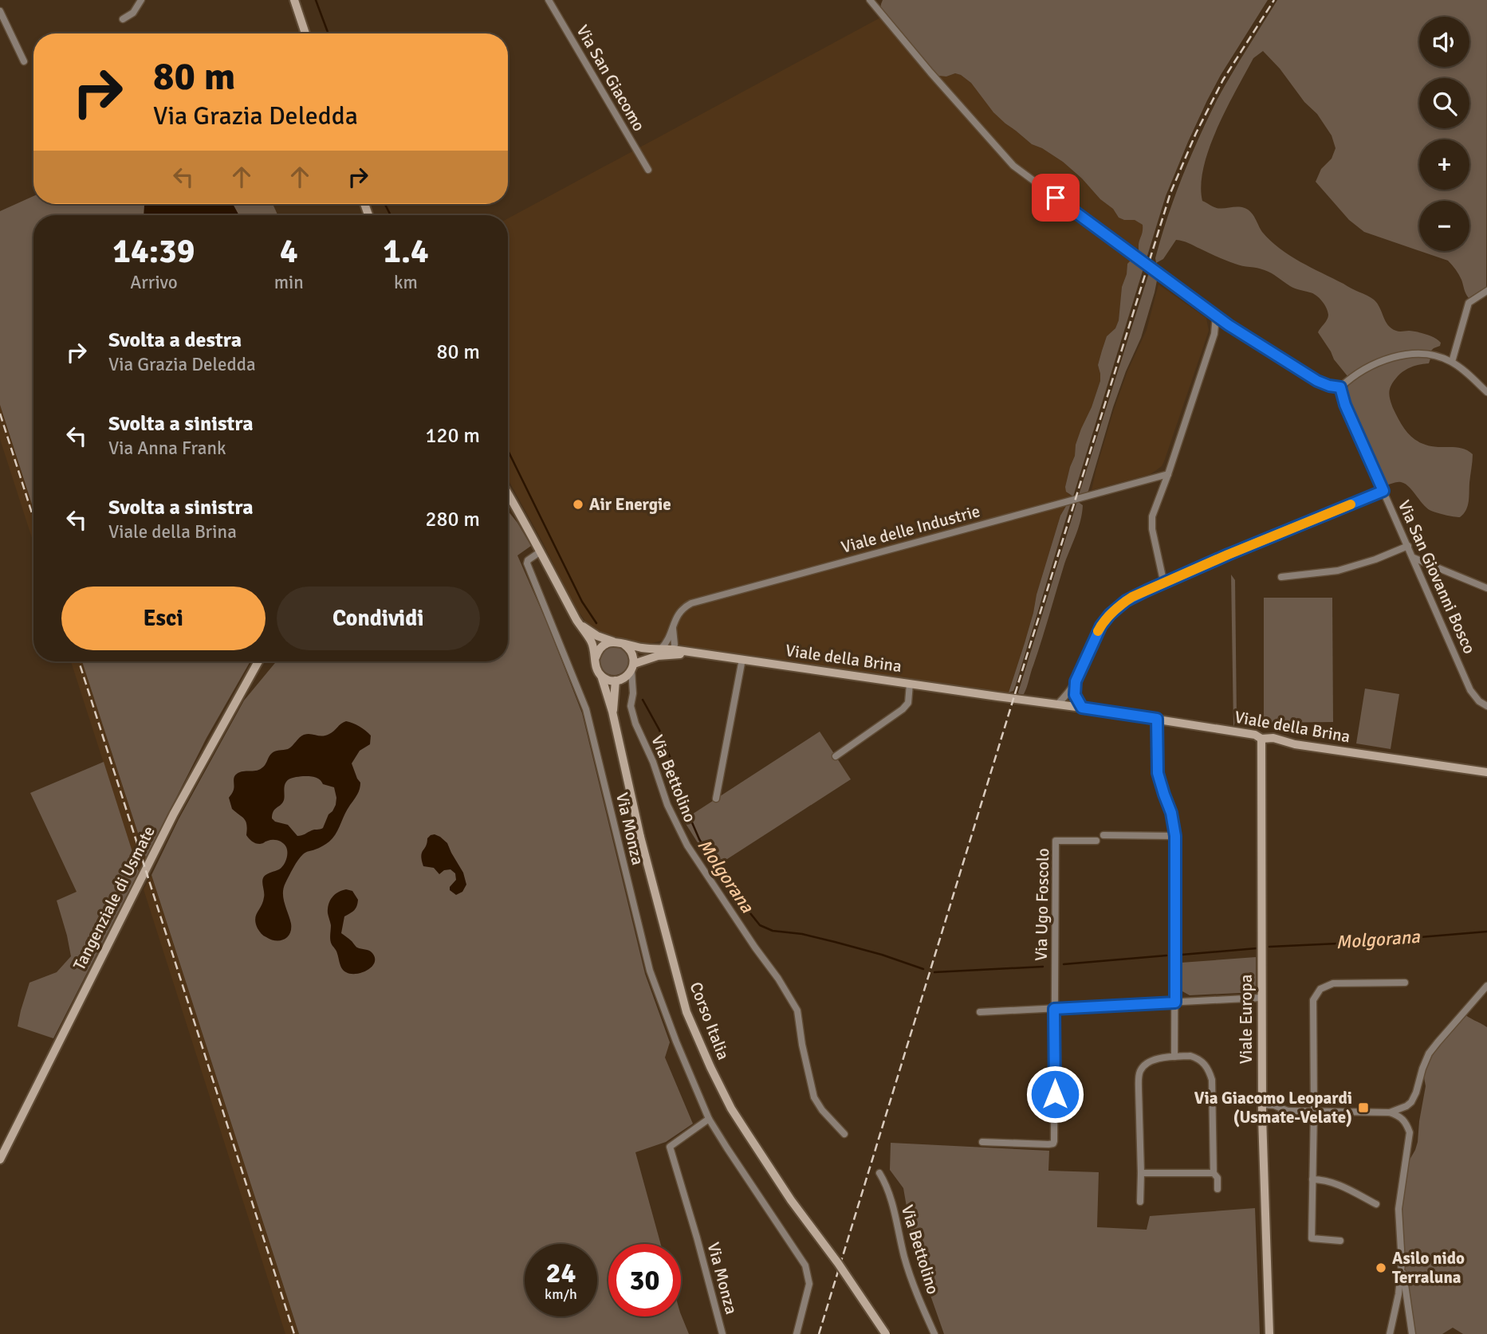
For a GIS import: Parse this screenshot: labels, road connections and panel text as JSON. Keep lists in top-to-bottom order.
{
  "streets": {
    "main road": [
      "Viale della Brina",
      "Tangenziale di Usmate",
      "Viale Europa",
      "Corso Italia"
    ],
    "street": [
      "Via San Giacomo",
      "Viale delle Industrie",
      "Via San Giovanni Bosco",
      "Via Bettolino",
      "Via Monza",
      "Via Ugo Foscolo"
    ]
  },
  "crossings": [
    ["Viale delle Industrie", "Viale della Brina"],
    ["Viale della Brina", "Via Bettolino"],
    ["Viale della Brina", "Viale Europa"],
    ["Viale della Brina", "Corso Italia"],
    ["Via Bettolino", "Corso Italia"]
  ],
  "water": ["Molgorana"],
  "places": {
    "other": ["Air Energie", "Asilo nido Terraluna"],
    "transit": ["Via Giacomo Leopardi (Usmate-Velate)"]
  },
  "page": {
    "map_buttons": ["+", "−"],
    "turn": ["80 m", "Via Grazia Deledda"],
    "eta": [
      "14:39",
      "Arrivo",
      "4",
      "min",
      "1.4",
      "km"
    ],
    "list": [
      {
        "name": "Svolta a destra",
        "note": "Via Grazia Deledda",
        "value": "80 m"
      },
      {
        "name": "Svolta a sinistra",
        "note": "Via Anna Frank",
        "value": "120 m"
      },
      {
        "name": "Svolta a sinistra",
        "note": "Viale della Brina",
        "value": "280 m"
      }
    ],
    "buttons": ["Esci", "Condividi"],
    "speed": "24 km/h",
    "limit": "30"
  }
}
